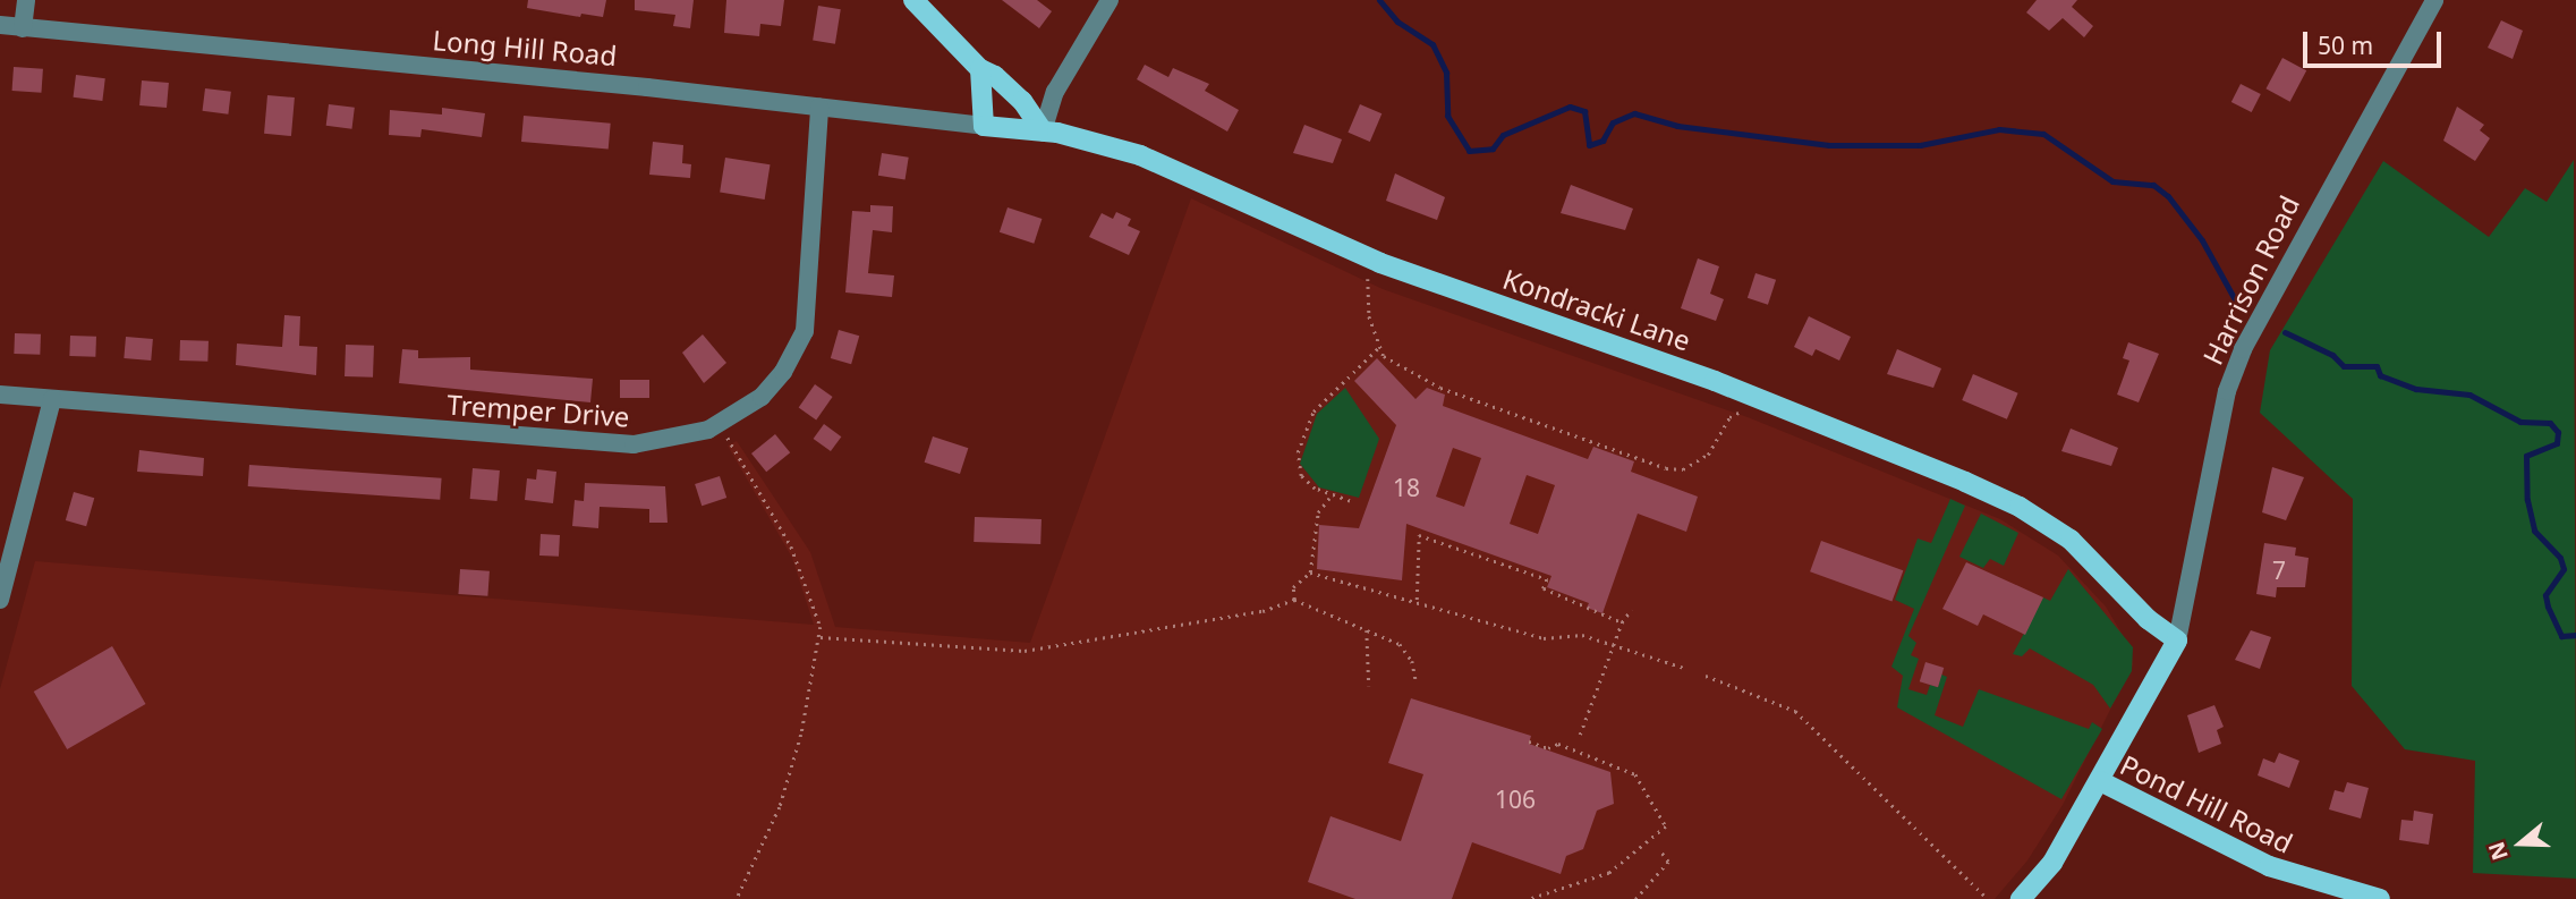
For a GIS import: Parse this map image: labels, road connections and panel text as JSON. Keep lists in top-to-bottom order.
{
  "streets": {
    "main road": [
      "Long Hill Road",
      "Harrison Road",
      "Kondracki Lane",
      "Pond Hill Road"
    ],
    "street": ["Tremper Drive"]
  },
  "crossings": [
    ["Long Hill Road", "Kondracki Lane"],
    ["Long Hill Road", "Tremper Drive"],
    ["Harrison Road", "Kondracki Lane"],
    ["Harrison Road", "Pond Hill Road"]
  ],
  "house_numbers": ["18", "7", "106"],
  "scale_bar": "50 m",
  "north": "left"
}
